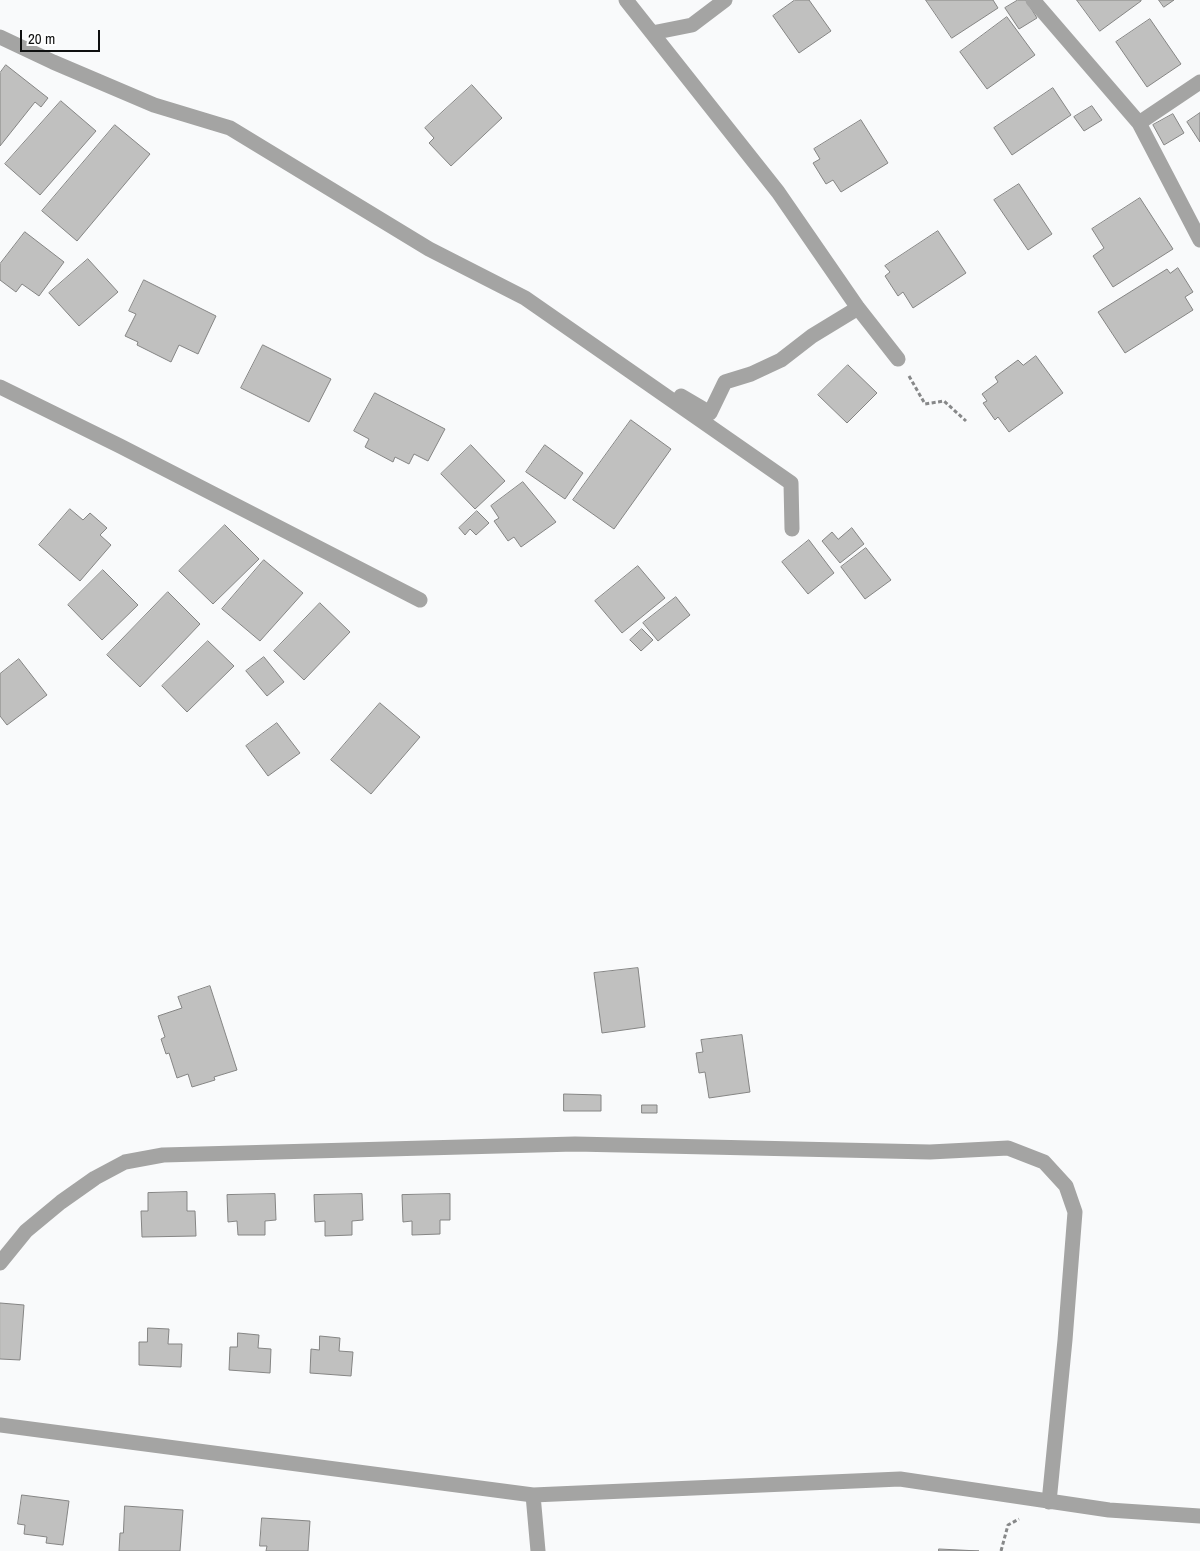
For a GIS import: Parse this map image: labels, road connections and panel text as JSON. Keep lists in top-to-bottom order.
{
  "scale_bar": "20 m"
}
